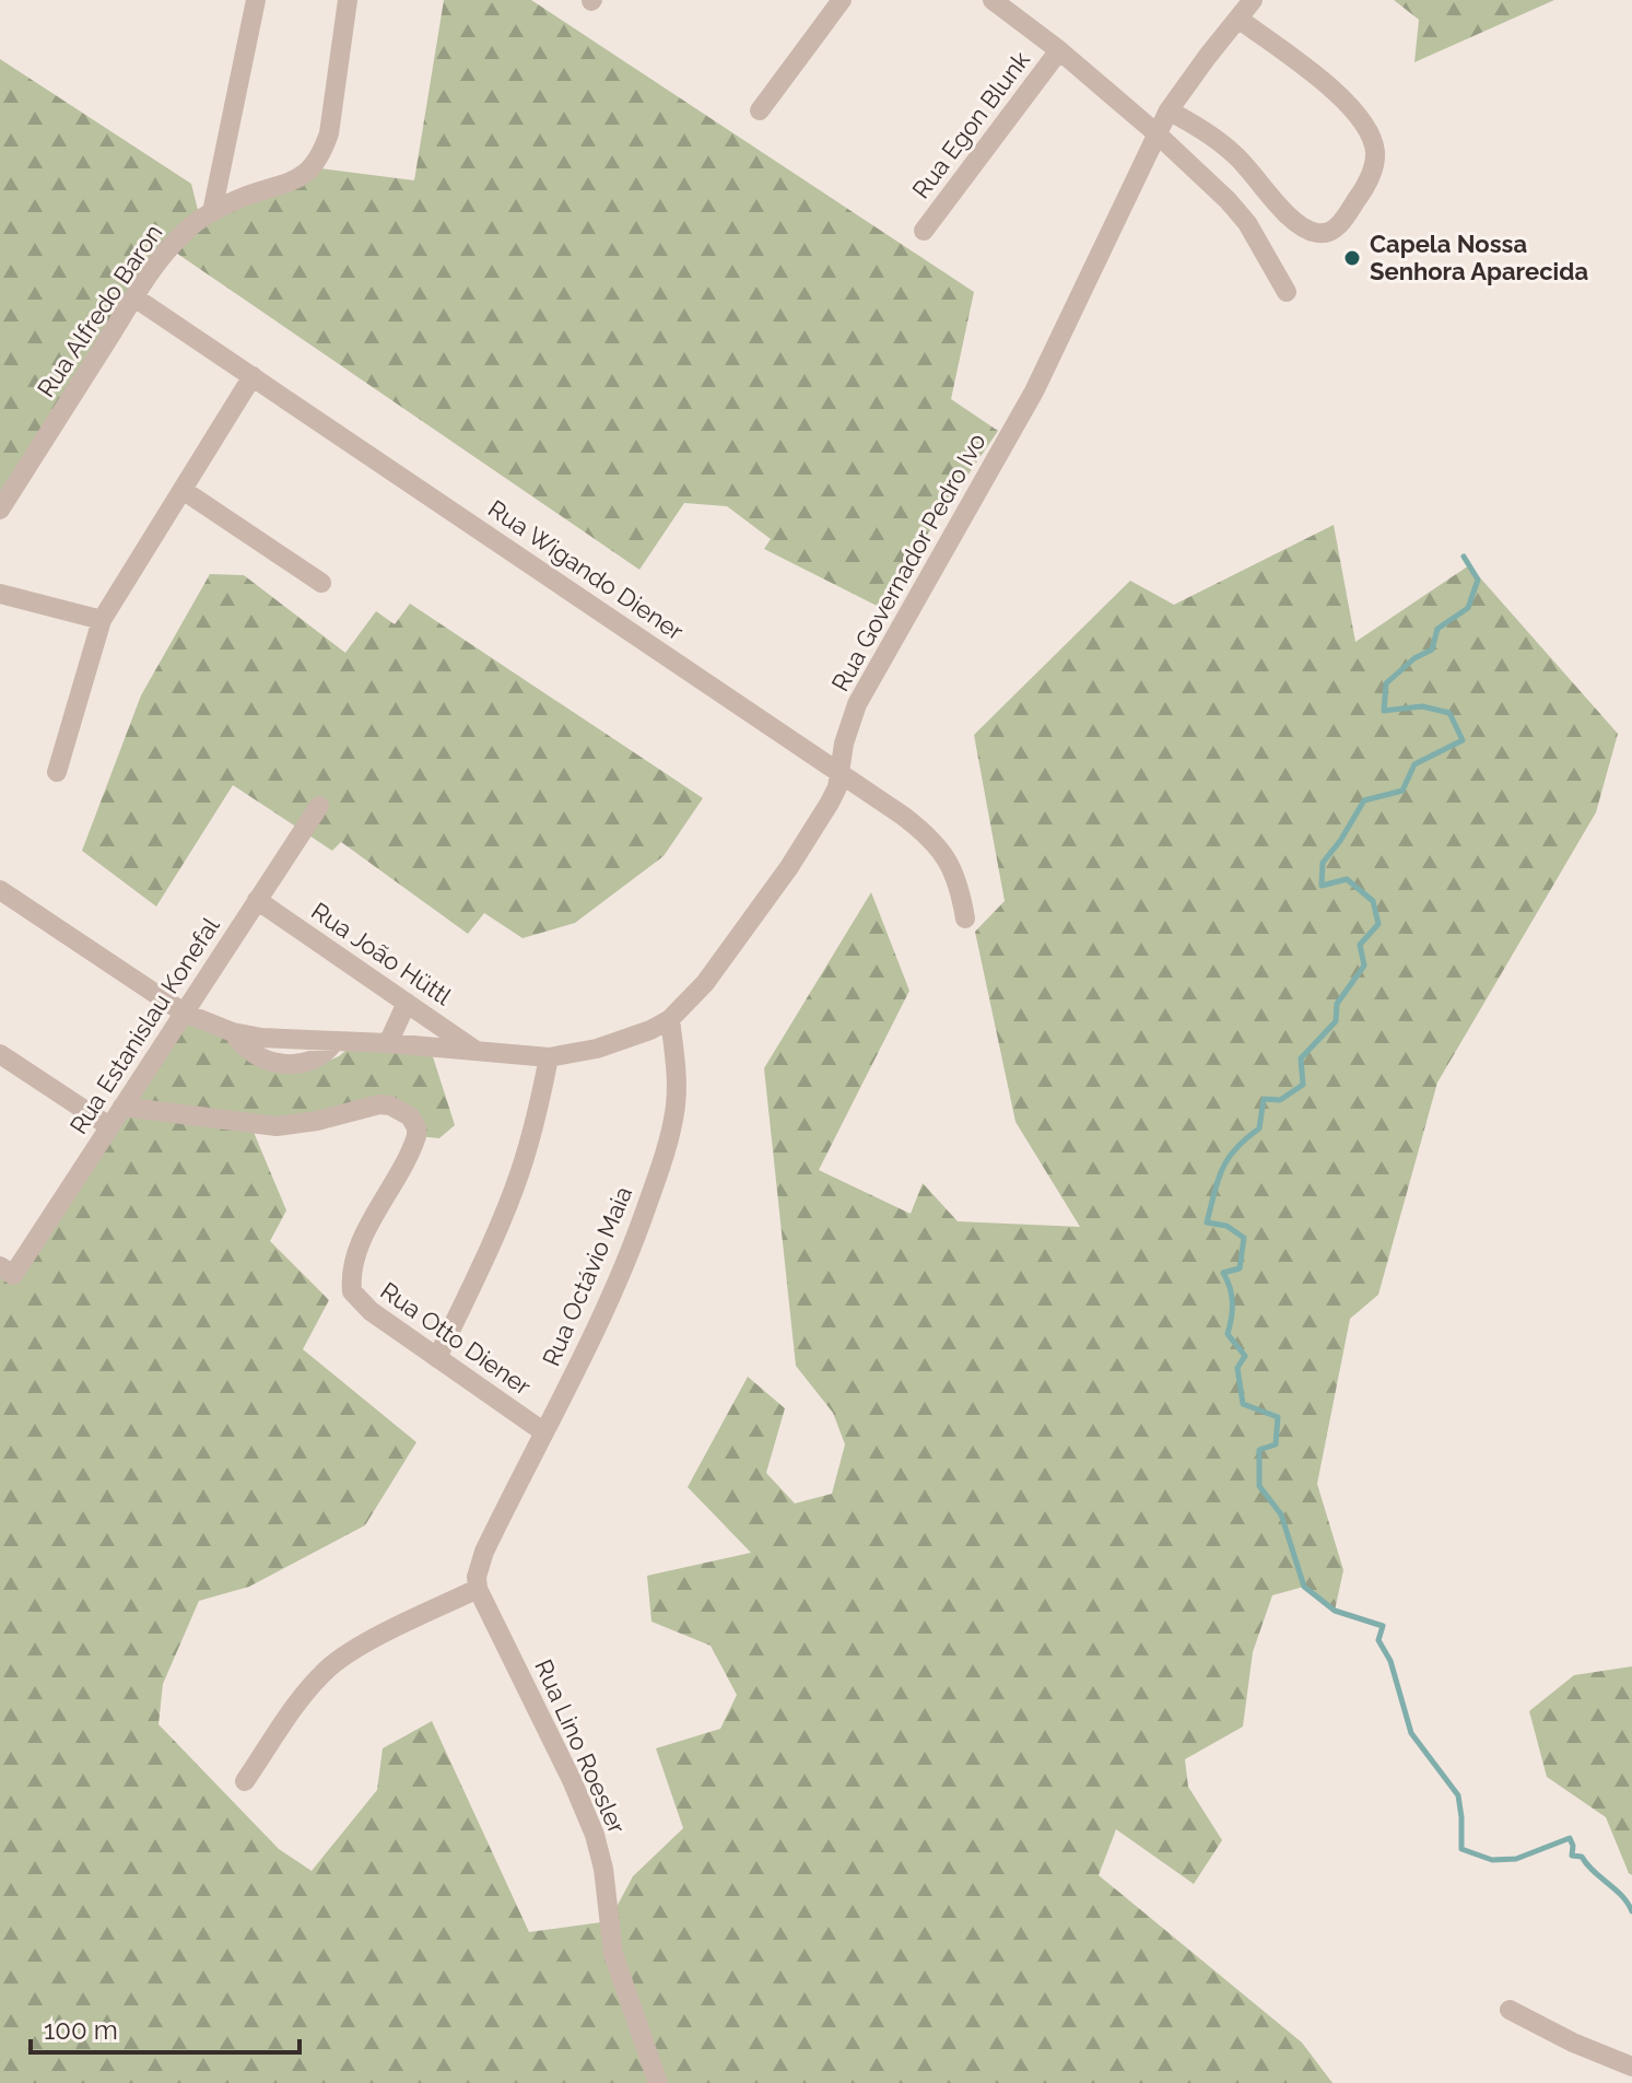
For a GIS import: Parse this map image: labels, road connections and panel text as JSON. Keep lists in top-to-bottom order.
{
  "streets": {
    "street": [
      "Rua Egon Blunk",
      "Rua Alfredo Baron",
      "Rua Governador Pedro Ivo",
      "Rua Wigando Diener",
      "Rua João Hüttl",
      "Rua Estanislau Konefal",
      "Rua Octávio Maia",
      "Rua Otto Diener",
      "Rua Lino Roesler"
    ]
  },
  "crossings": [
    ["Rua Alfredo Baron", "Rua Wigando Diener"],
    ["Rua Governador Pedro Ivo", "Rua Wigando Diener"],
    ["Rua Governador Pedro Ivo", "Rua João Hüttl"],
    ["Rua Governador Pedro Ivo", "Rua Estanislau Konefal"],
    ["Rua Governador Pedro Ivo", "Rua Octávio Maia"],
    ["Rua João Hüttl", "Rua Estanislau Konefal"],
    ["Rua Estanislau Konefal", "Rua Otto Diener"],
    ["Rua Octávio Maia", "Rua Otto Diener"],
    ["Rua Octávio Maia", "Rua Lino Roesler"]
  ],
  "places": ["Capela Nossa Senhora Aparecida"],
  "scale_bar": "100 m"
}
